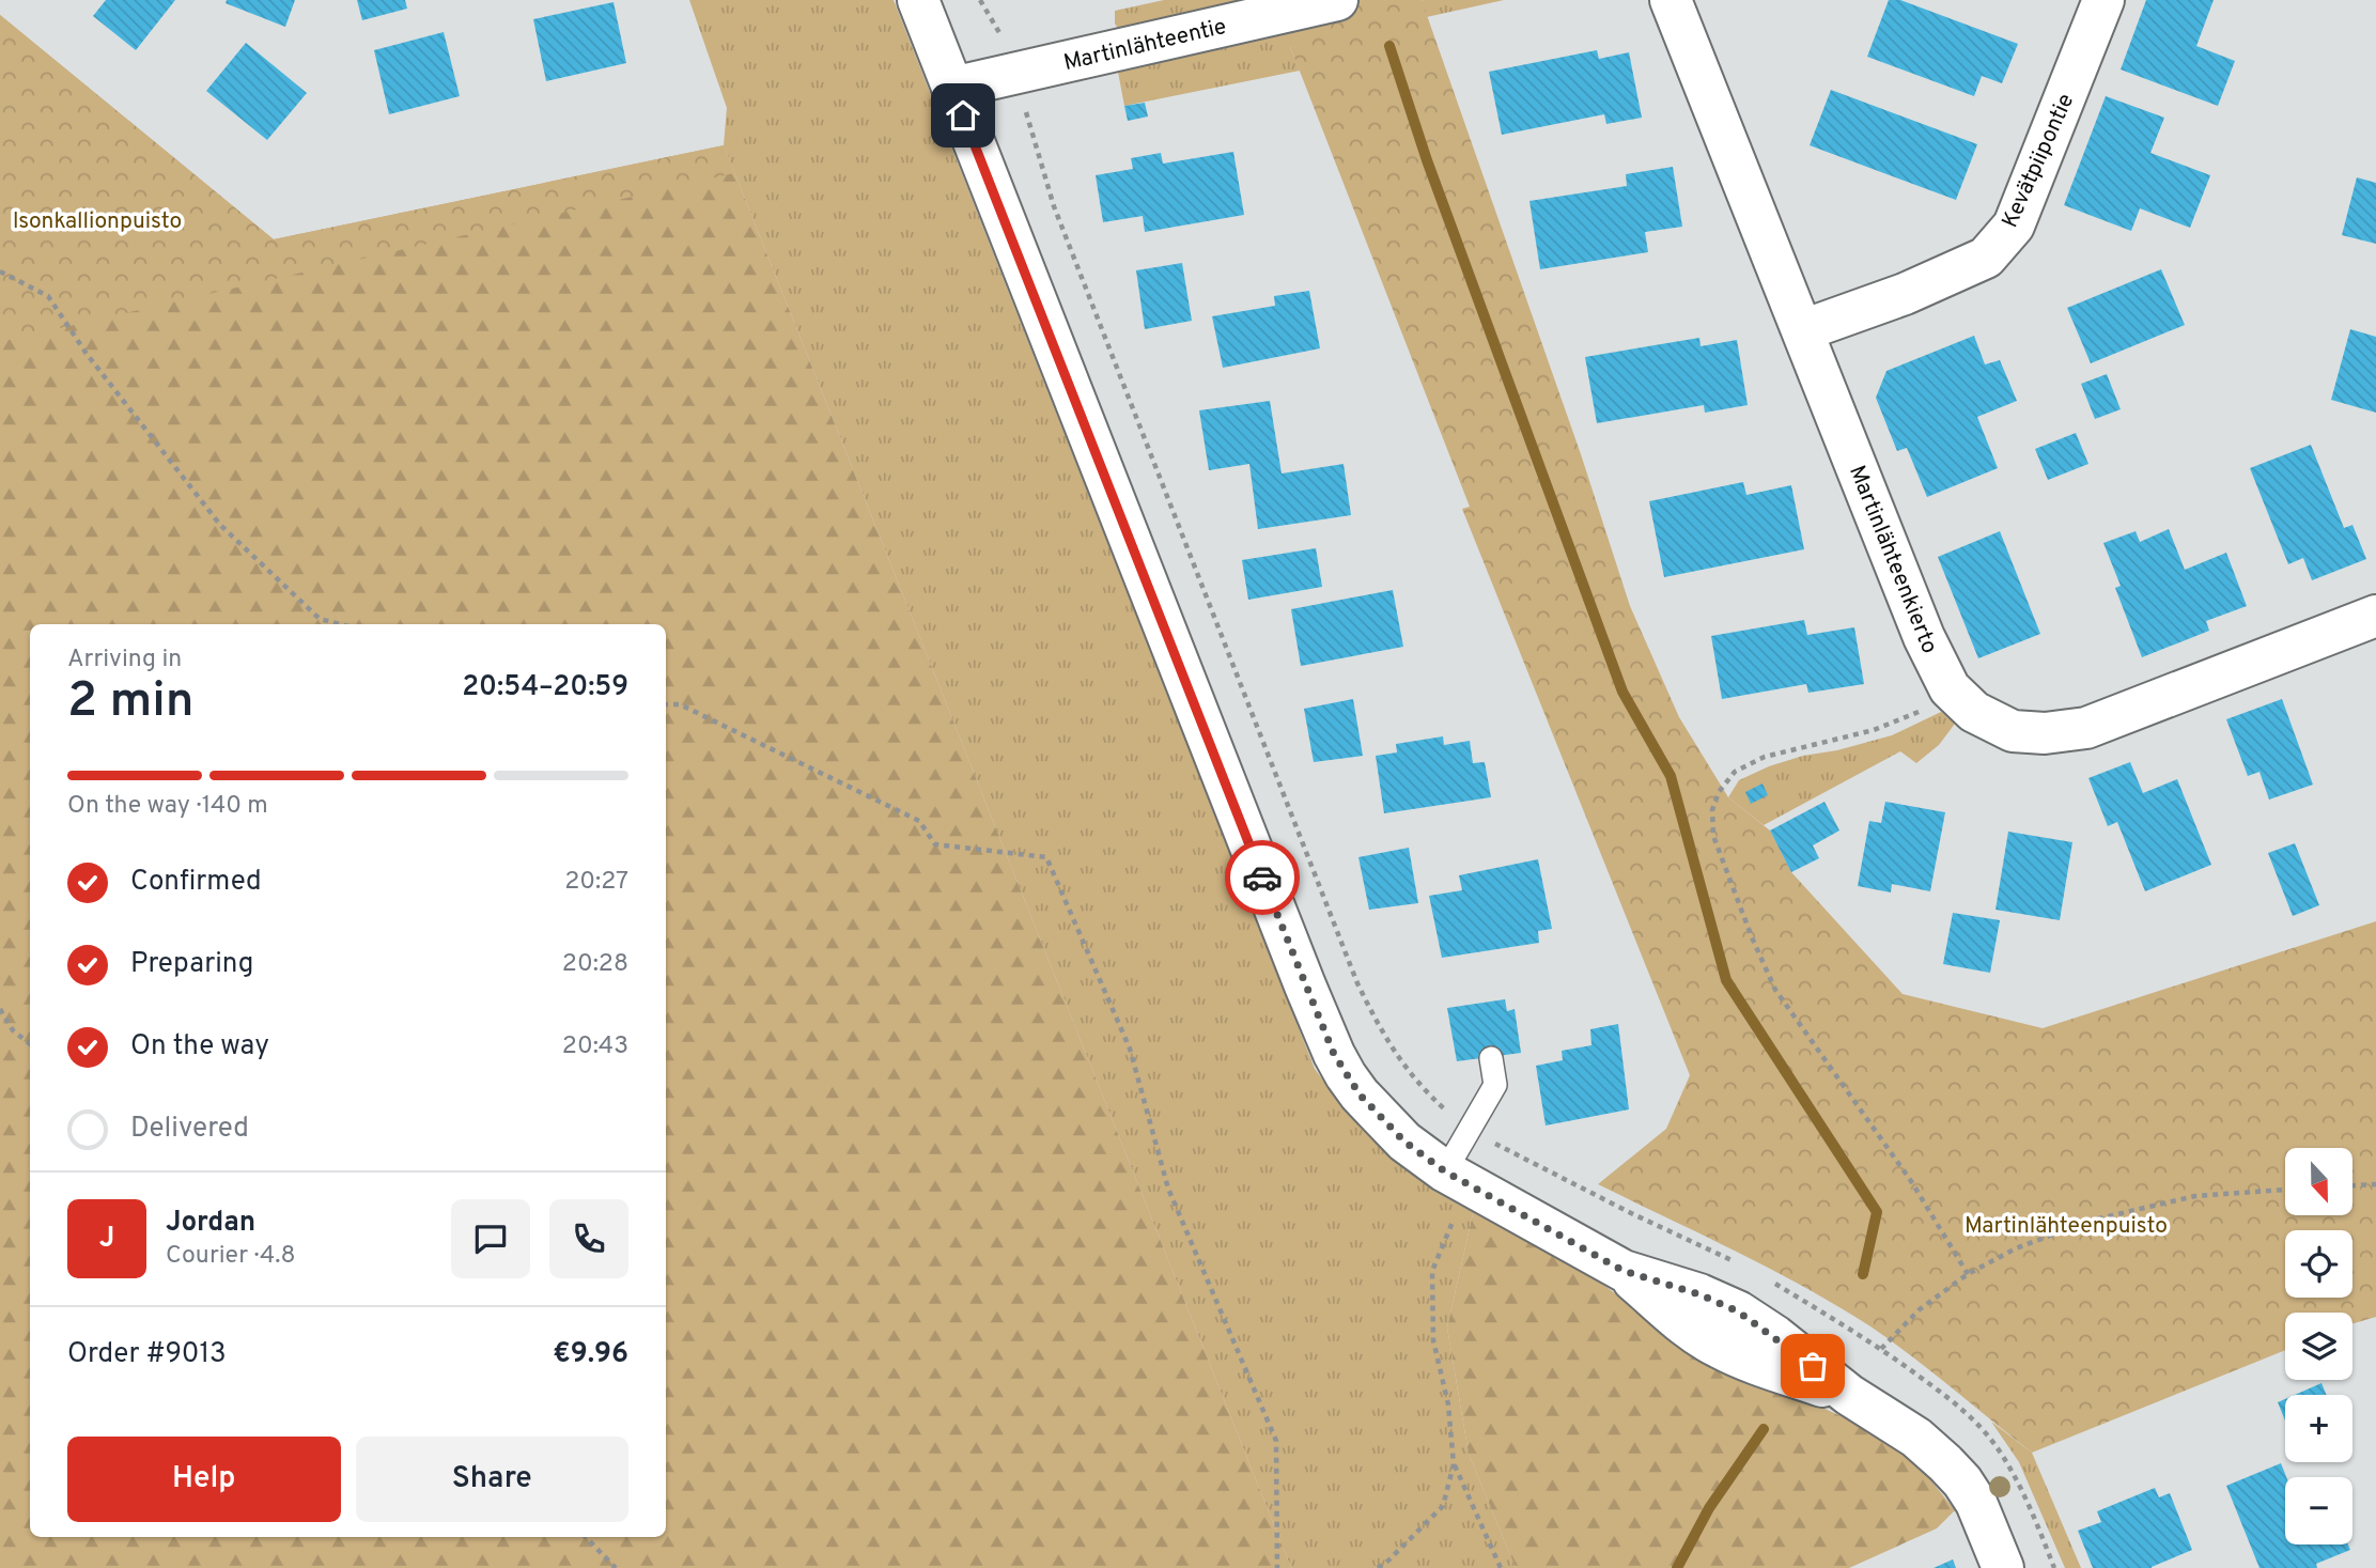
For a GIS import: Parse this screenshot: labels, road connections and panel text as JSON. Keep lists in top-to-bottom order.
{
  "streets": {
    "street": ["Martinlähteentie", "Kevätpiipontie", "Martinlähteenkierto"]
  },
  "crossings": [
    ["Kevätpiipontie", "Martinlähteenkierto"]
  ],
  "parks": ["Isonkallionpuisto", "Martinlähteenpuisto"],
  "north": "bottom",
  "page": {
    "heading": ["2 min", "Arriving in", "20:54–20:59"],
    "panel": [
      "Jordan",
      "Courier · 4.8",
      "Order #9013",
      "€9.96"
    ],
    "bar": "On the way · 140 m",
    "list": [
      ["Confirmed", "20:27"],
      ["Preparing", "20:28"],
      ["On the way", "20:43"],
      "Delivered"
    ],
    "map_buttons": ["+", "−"],
    "round": "J",
    "buttons": ["Help", "Share"]
  }
}
